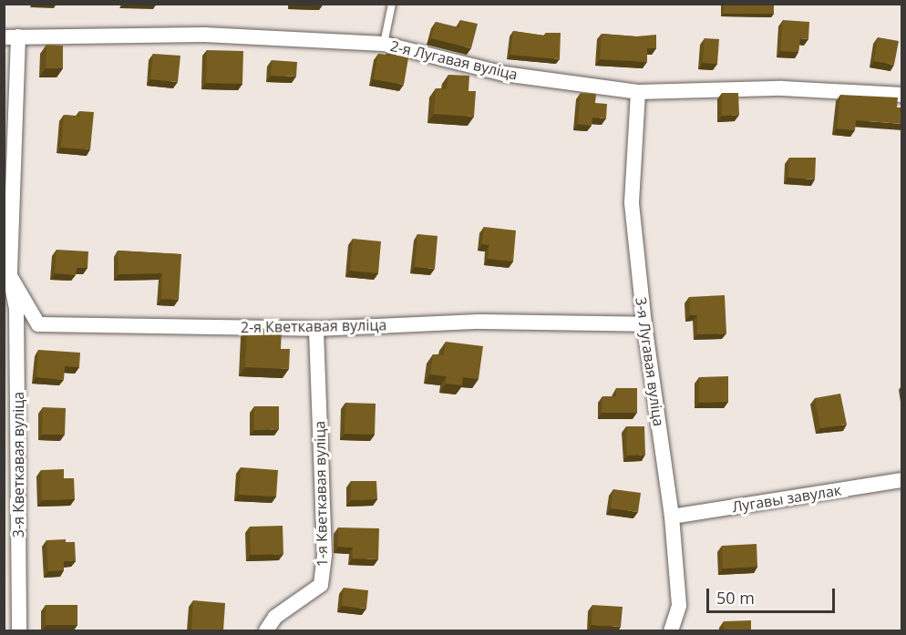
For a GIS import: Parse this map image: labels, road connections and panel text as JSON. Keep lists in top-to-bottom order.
{
  "streets": {
    "street": [
      "2-я Лугавая вуліца",
      "2-я Кветкавая вуліца",
      "3-я Лугавая вуліца",
      "3-я Кветкавая вуліца",
      "1-я Кветкавая вуліца",
      "Лугавы завулак"
    ]
  },
  "crossings": [
    ["2-я Лугавая вуліца", "3-я Лугавая вуліца"],
    ["2-я Лугавая вуліца", "3-я Кветкавая вуліца"],
    ["2-я Кветкавая вуліца", "3-я Лугавая вуліца"],
    ["2-я Кветкавая вуліца", "3-я Кветкавая вуліца"],
    ["2-я Кветкавая вуліца", "1-я Кветкавая вуліца"],
    ["3-я Лугавая вуліца", "Лугавы завулак"]
  ],
  "scale_bar": "50 m"
}
